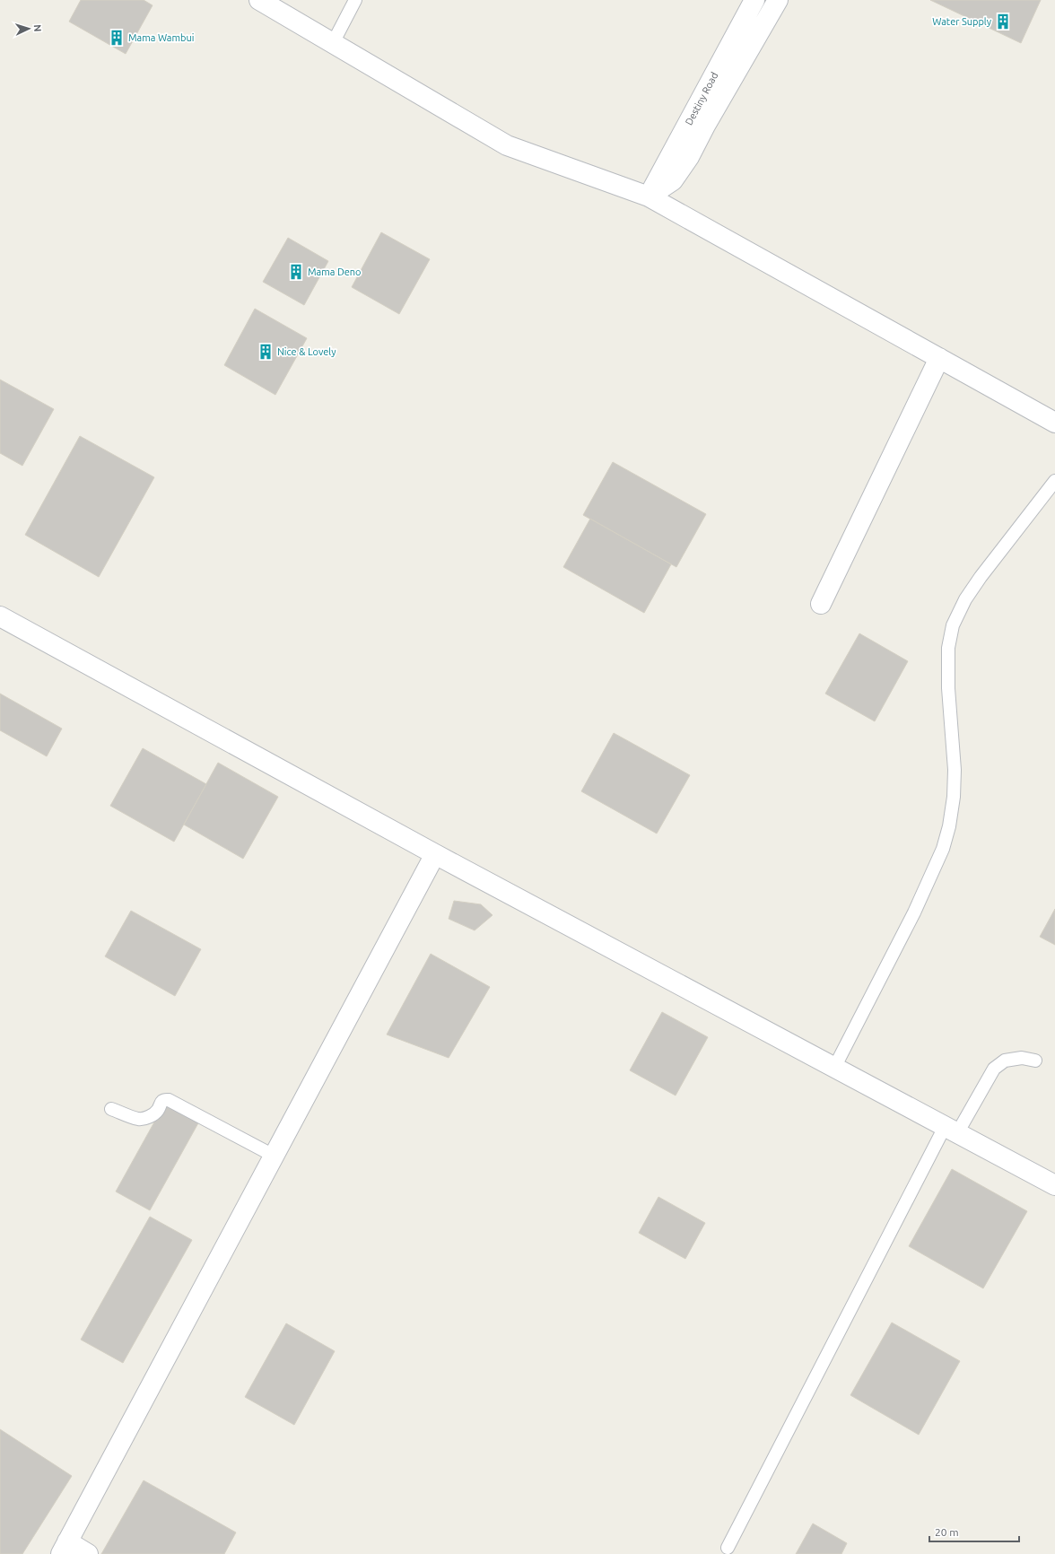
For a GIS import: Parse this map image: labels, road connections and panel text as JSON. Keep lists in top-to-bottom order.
{
  "streets": {
    "street": ["Destiny Road"]
  },
  "places": {
    "building": [
      "Water Supply",
      "Mama Wambui",
      "Mama Deno",
      "Nice & Lovely"
    ]
  },
  "scale_bar": "20 m",
  "north": "right"
}
